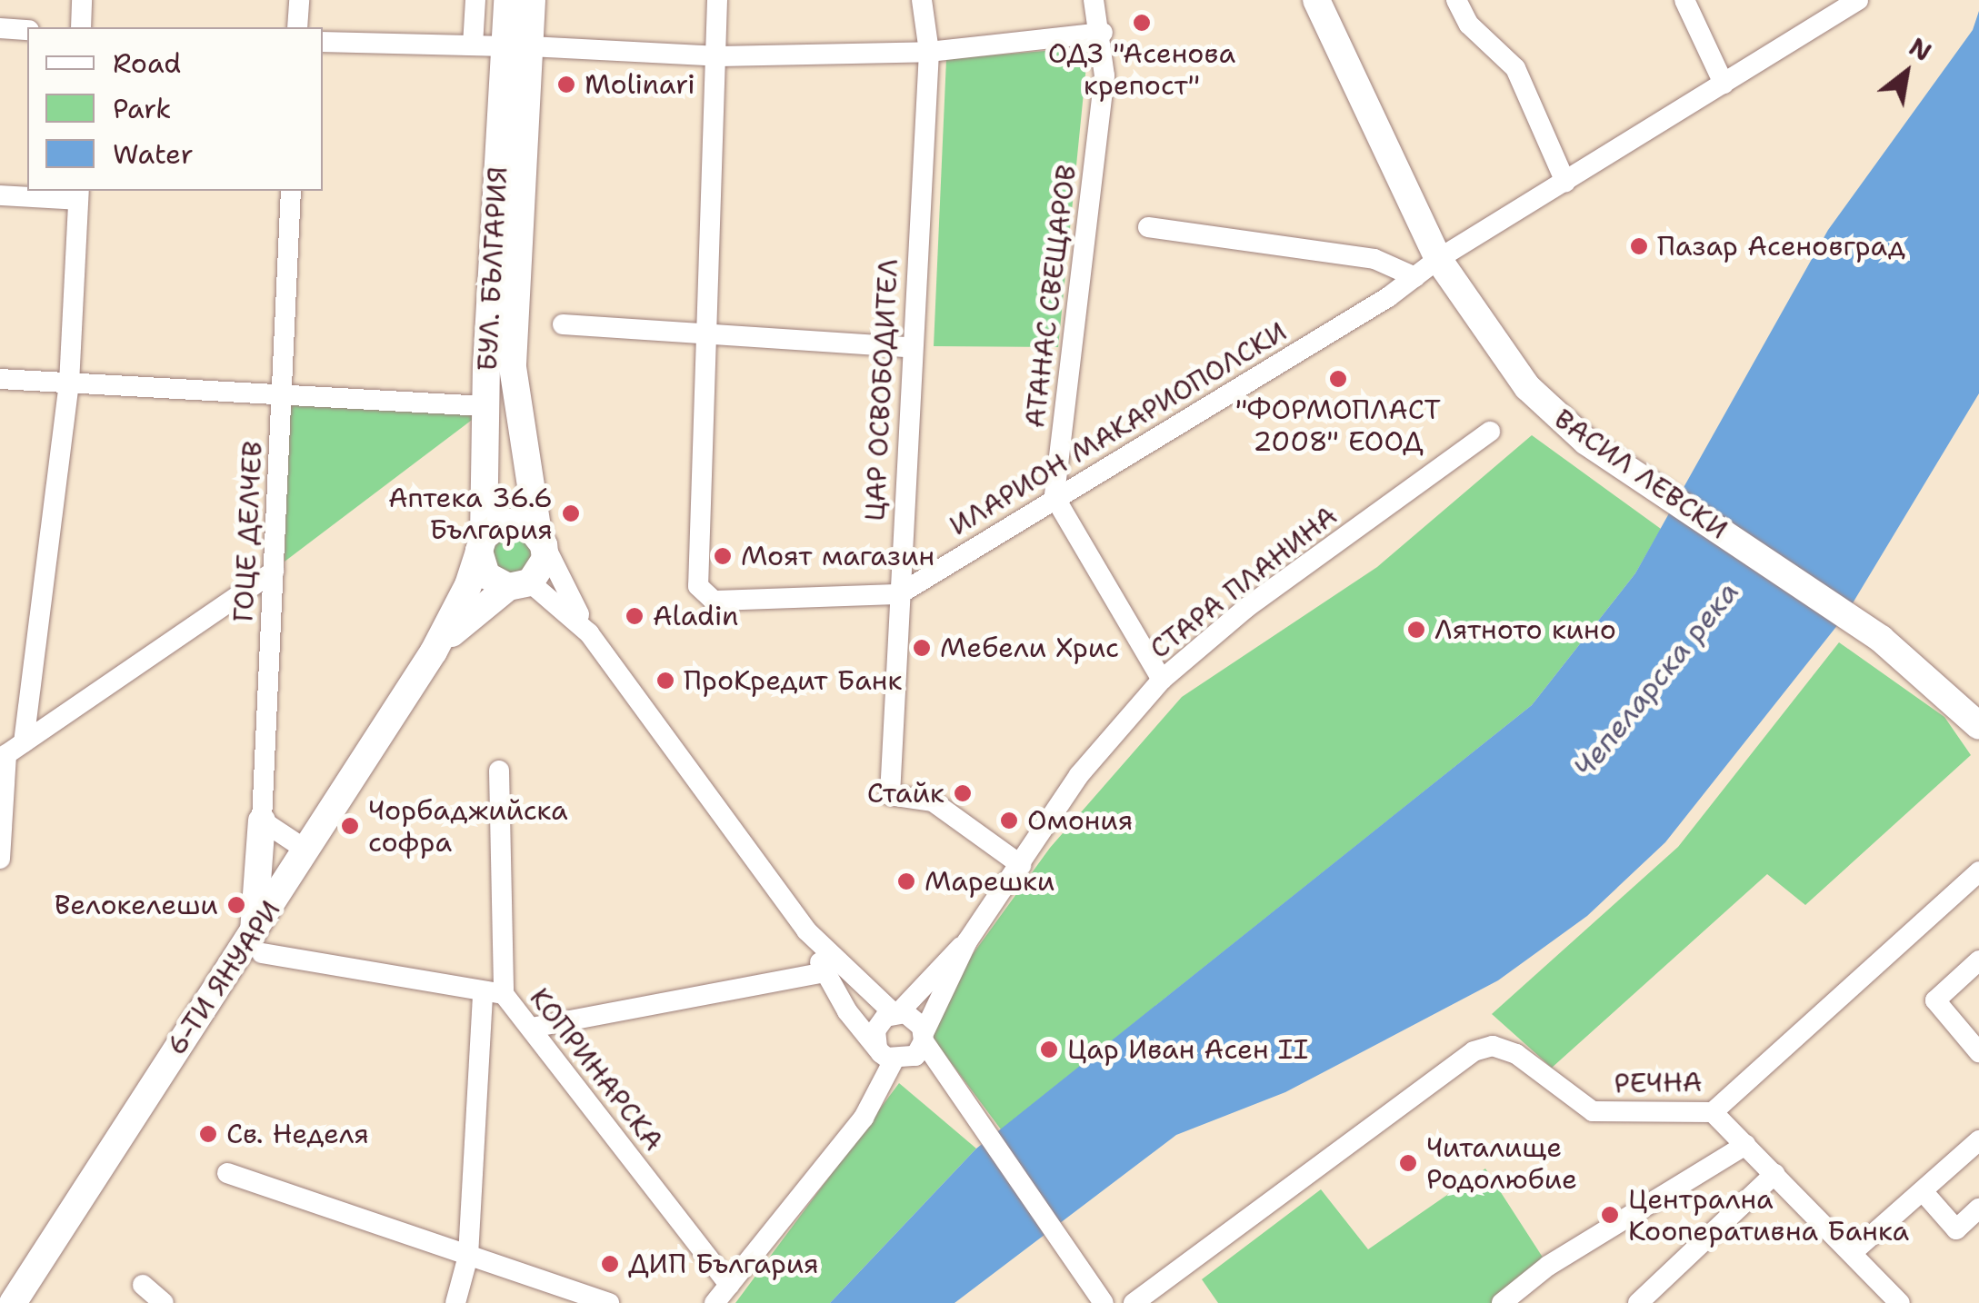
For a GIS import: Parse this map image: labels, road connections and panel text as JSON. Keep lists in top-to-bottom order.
{
  "streets": {
    "main road": ["БУЛ. БЪЛГАРИЯ", "ВАСИЛ ЛЕВСКИ", "6-ТИ ЯНУАРИ"],
    "street": [
      "АТАНАС СВЕЩАРОВ",
      "ЦАР ОСВОБОДИТЕЛ",
      "ИЛАРИОН МАКАРИОПОЛСКИ",
      "ГОЦЕ ДЕЛЧЕВ",
      "СТАРА ПЛАНИНА",
      "КОПРИНАРСКА",
      "РЕЧНА"
    ]
  },
  "crossings": [
    ["АТАНАС СВЕЩАРОВ", "ИЛАРИОН МАКАРИОПОЛСКИ"],
    ["ЦАР ОСВОБОДИТЕЛ", "ИЛАРИОН МАКАРИОПОЛСКИ"],
    ["ЦАР ОСВОБОДИТЕЛ", "СТАРА ПЛАНИНА"],
    ["ИЛАРИОН МАКАРИОПОЛСКИ", "ВАСИЛ ЛЕВСКИ"]
  ],
  "water": ["Чепеларска река"],
  "places": [
    "ОДЗ \"Асенова крепост\"",
    "Molinari",
    "Пазар Асеновград",
    "\"ФОРМОПЛАСТ 2008\" ЕООД",
    "Аптека 36.6 България",
    "Моят магазин",
    "Aladin",
    "Лятното кино",
    "Мебели Хрис",
    "ПроКредит Банк",
    "Стайк",
    "Омония",
    "Чорбаджийска софра",
    "Марешки",
    "Велокелеши",
    "Цар Иван Асен II",
    "Св. Неделя",
    "Читалище Родолюбие",
    "Централна Кооперативна Банка",
    "ДИП България"
  ],
  "legend": ["Road", "Park", "Water"],
  "north": "top right"
}
